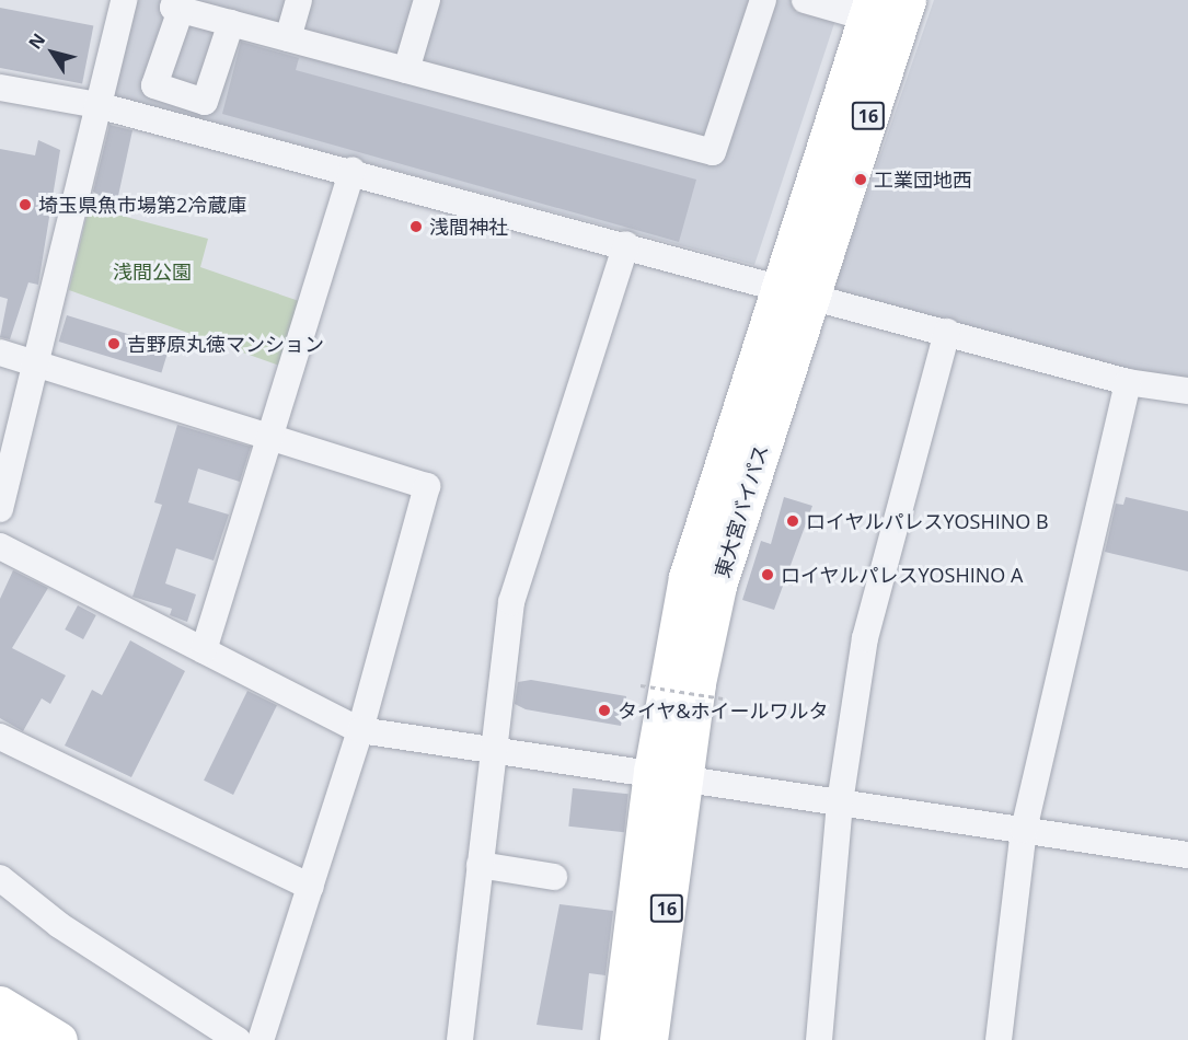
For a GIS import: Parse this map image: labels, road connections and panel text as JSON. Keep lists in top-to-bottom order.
{
  "streets": {
    "highway": ["16", "東大宮バイパス"]
  },
  "parks": ["浅間公園"],
  "places": [
    "工業団地西",
    "埼玉県魚市場第2冷蔵庫",
    "浅間神社",
    "吉野原丸徳マンション",
    "ロイヤルパレスYOSHINO B",
    "ロイヤルパレスYOSHINO A",
    "タイヤ&ホイールワルタ"
  ],
  "north": "top left"
}
